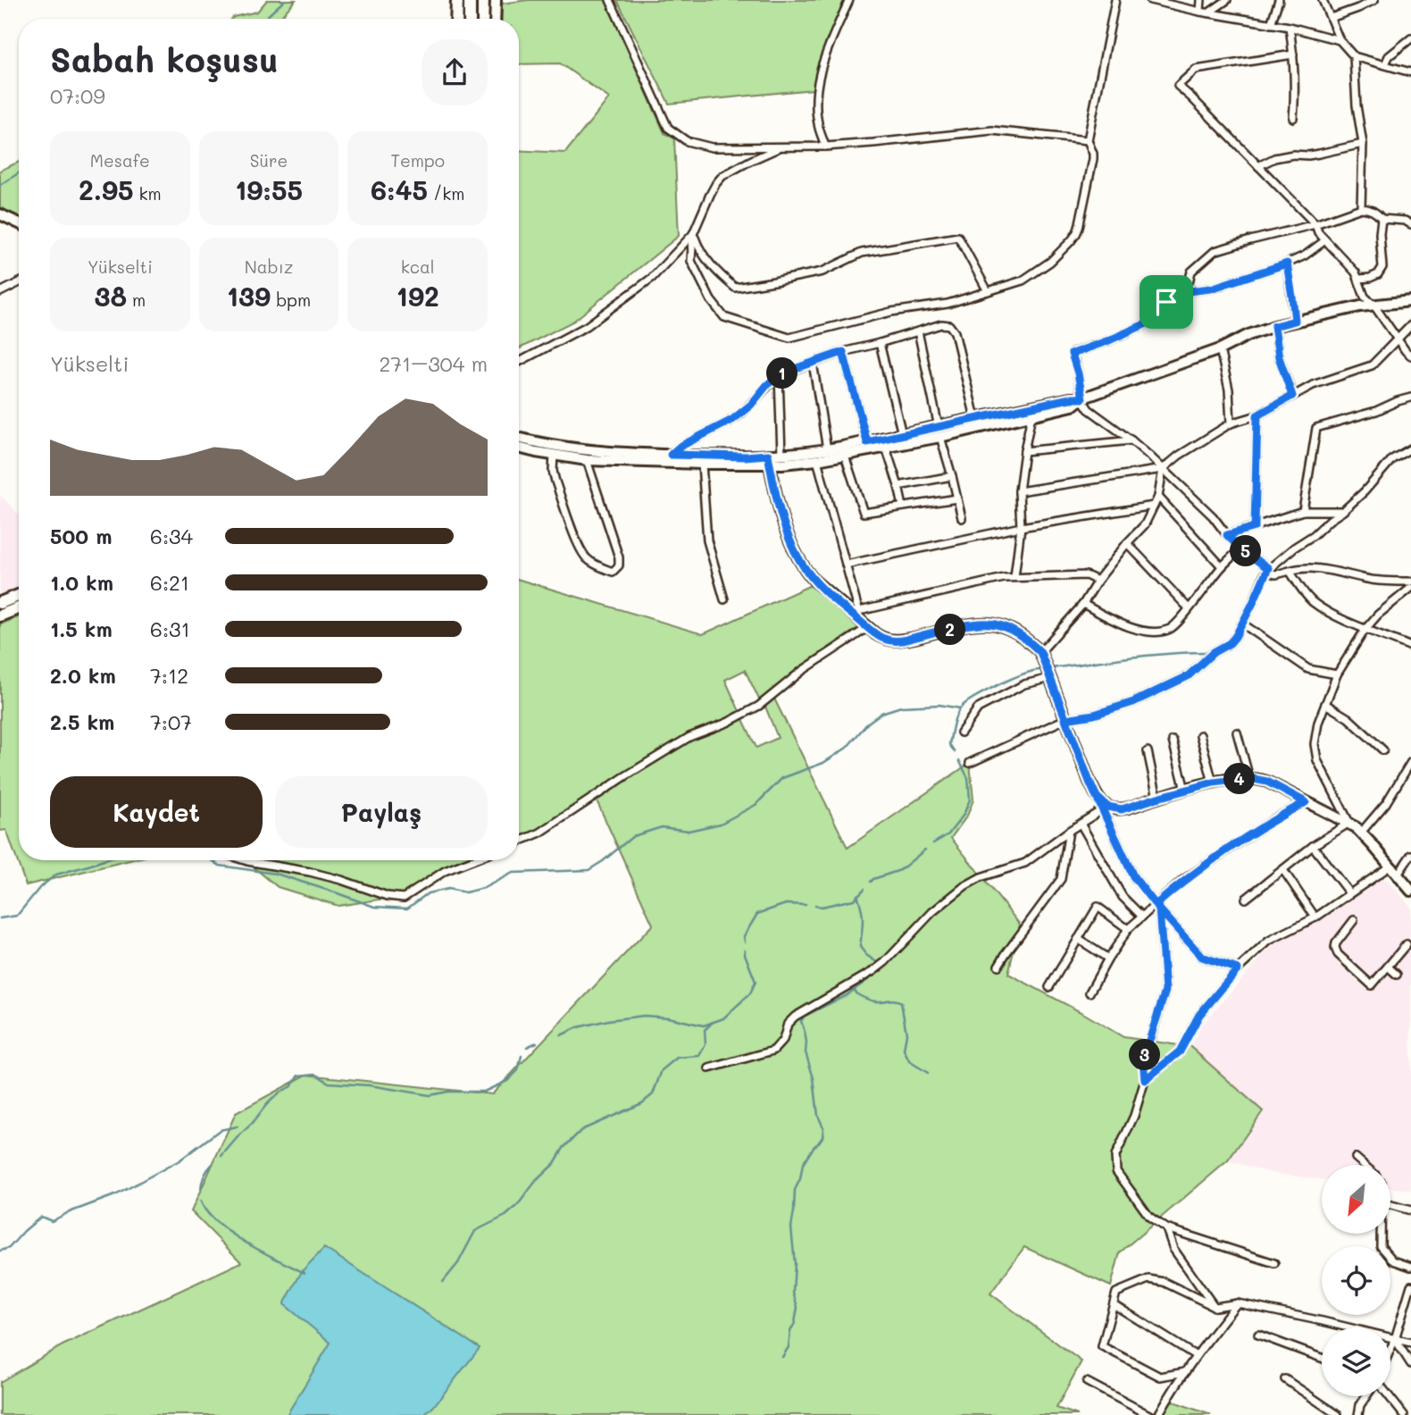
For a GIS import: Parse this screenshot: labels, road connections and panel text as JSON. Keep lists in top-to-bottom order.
{
  "north": "bottom left",
  "page": {
    "heading": ["Sabah koşusu", "07:09"],
    "stats": [
      ["Mesafe", "2.95 km"],
      ["Süre", "19:55"],
      ["Tempo", "6:45 /km"],
      ["Yükselti", "38 m"],
      ["Nabız", "139 bpm"],
      ["kcal", "192"]
    ],
    "chart": ["Yükselti", "271–304 m"],
    "pins": [
      "1",
      "5",
      "2",
      "4",
      "3"
    ],
    "list": [
      {
        "name": "500 m",
        "note": "6:34"
      },
      {
        "name": "1.0 km",
        "note": "6:21"
      },
      {
        "name": "1.5 km",
        "note": "6:31"
      },
      {
        "name": "2.0 km",
        "note": "7:12"
      },
      {
        "name": "2.5 km",
        "note": "7:07"
      }
    ],
    "buttons": ["Kaydet", "Paylaş"]
  }
}
